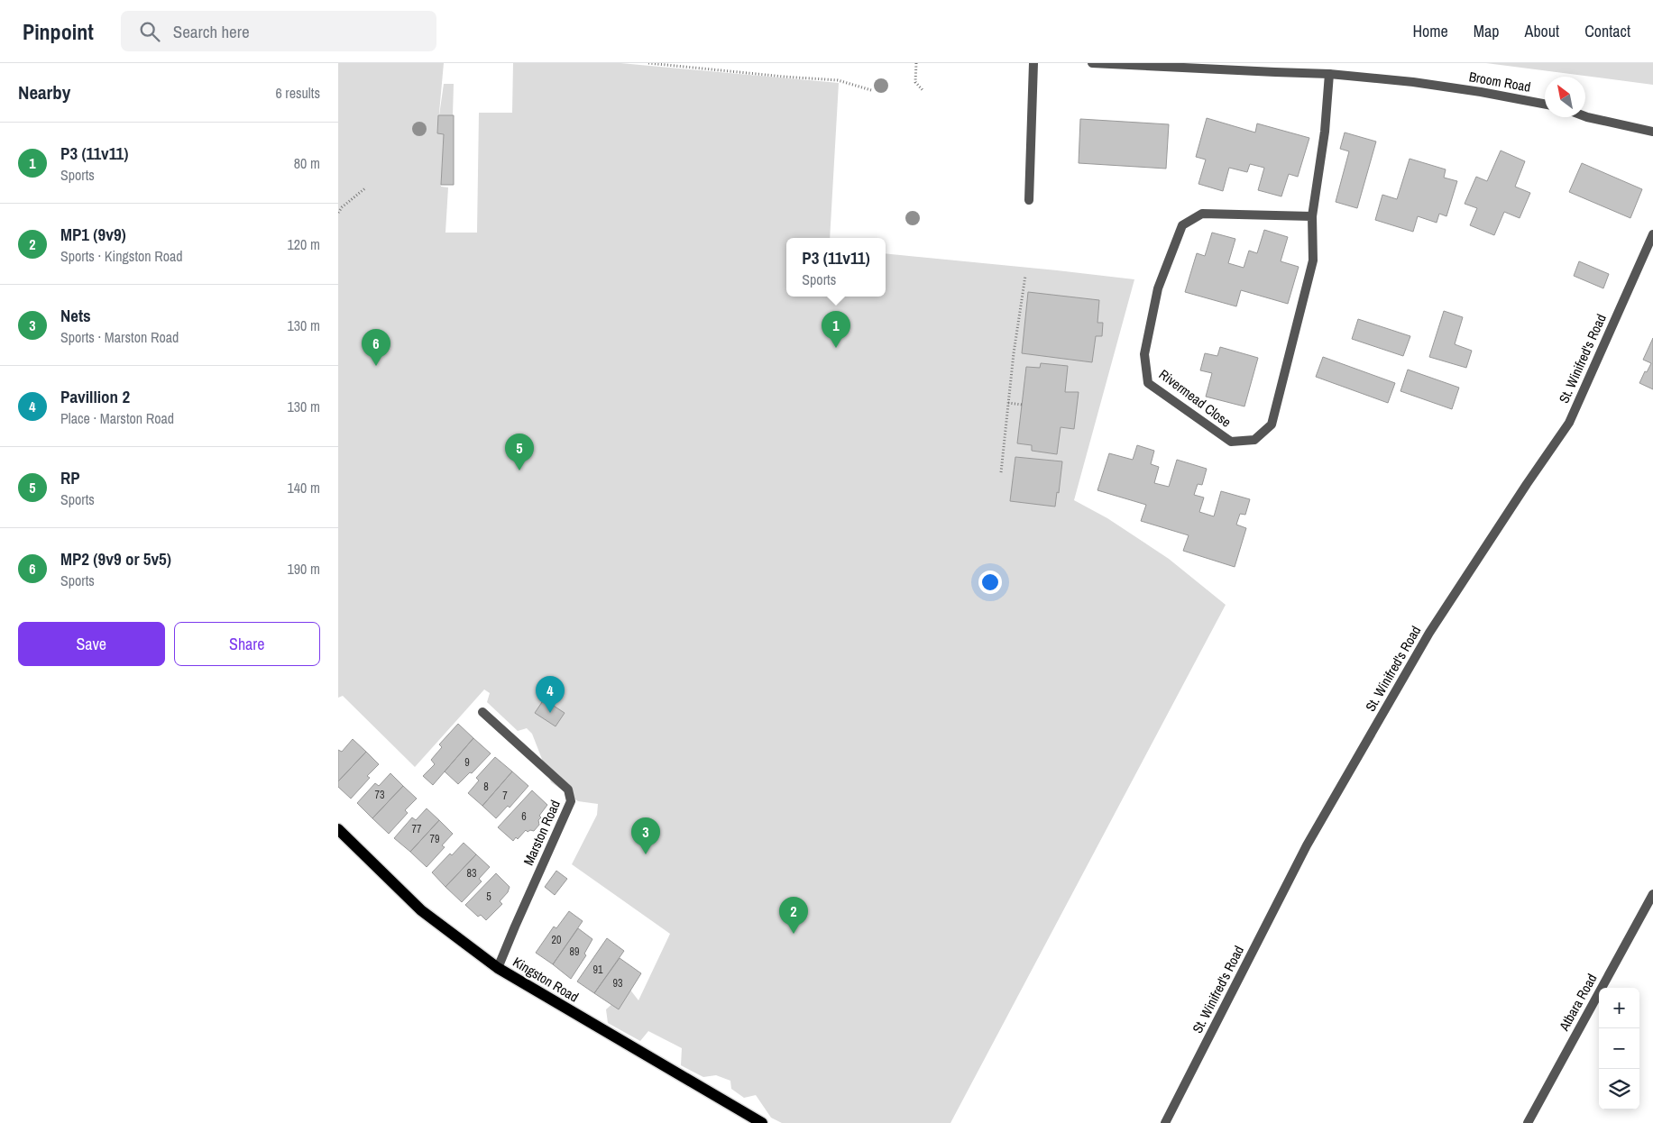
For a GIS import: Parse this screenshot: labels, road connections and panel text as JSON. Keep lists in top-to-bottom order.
{
  "streets": {
    "main road": ["Kingston Road"],
    "street": [
      "Broom Road",
      "St. Winifred's Road",
      "Rivermead Close",
      "Marston Road",
      "Atbara Road"
    ]
  },
  "crossings": [
    ["Broom Road", "Rivermead Close"],
    ["Marston Road", "Kingston Road"]
  ],
  "house_numbers": [
    "9",
    "8",
    "73",
    "7",
    "6",
    "77",
    "79",
    "83",
    "5",
    "20",
    "89",
    "91",
    "93"
  ],
  "north": "top left",
  "page": {
    "header": "Pinpoint",
    "search": "Search here",
    "nav": [
      "Home",
      "Map",
      "About",
      "Contact"
    ],
    "heading": ["Nearby", "6 results"],
    "list": [
      {
        "mark": "1",
        "name": "P3 (11v11)",
        "note": "Sports",
        "value": "80 m"
      },
      {
        "mark": "2",
        "name": "MP1 (9v9)",
        "note": "Sports · Kingston Road",
        "value": "120 m"
      },
      {
        "mark": "3",
        "name": "Nets",
        "note": "Sports · Marston Road",
        "value": "130 m"
      },
      {
        "mark": "4",
        "name": "Pavillion 2",
        "note": "Place · Marston Road",
        "value": "130 m"
      },
      {
        "mark": "5",
        "name": "RP",
        "note": "Sports",
        "value": "140 m"
      },
      {
        "mark": "6",
        "name": "MP2 (9v9 or 5v5)",
        "note": "Sports",
        "value": "190 m"
      }
    ],
    "popup": ["P3 (11v11)", "Sports"],
    "pins": [
      "1",
      "6",
      "5",
      "4",
      "3",
      "2"
    ],
    "buttons": ["Save", "Share"],
    "map_buttons": ["+", "−"]
  }
}
